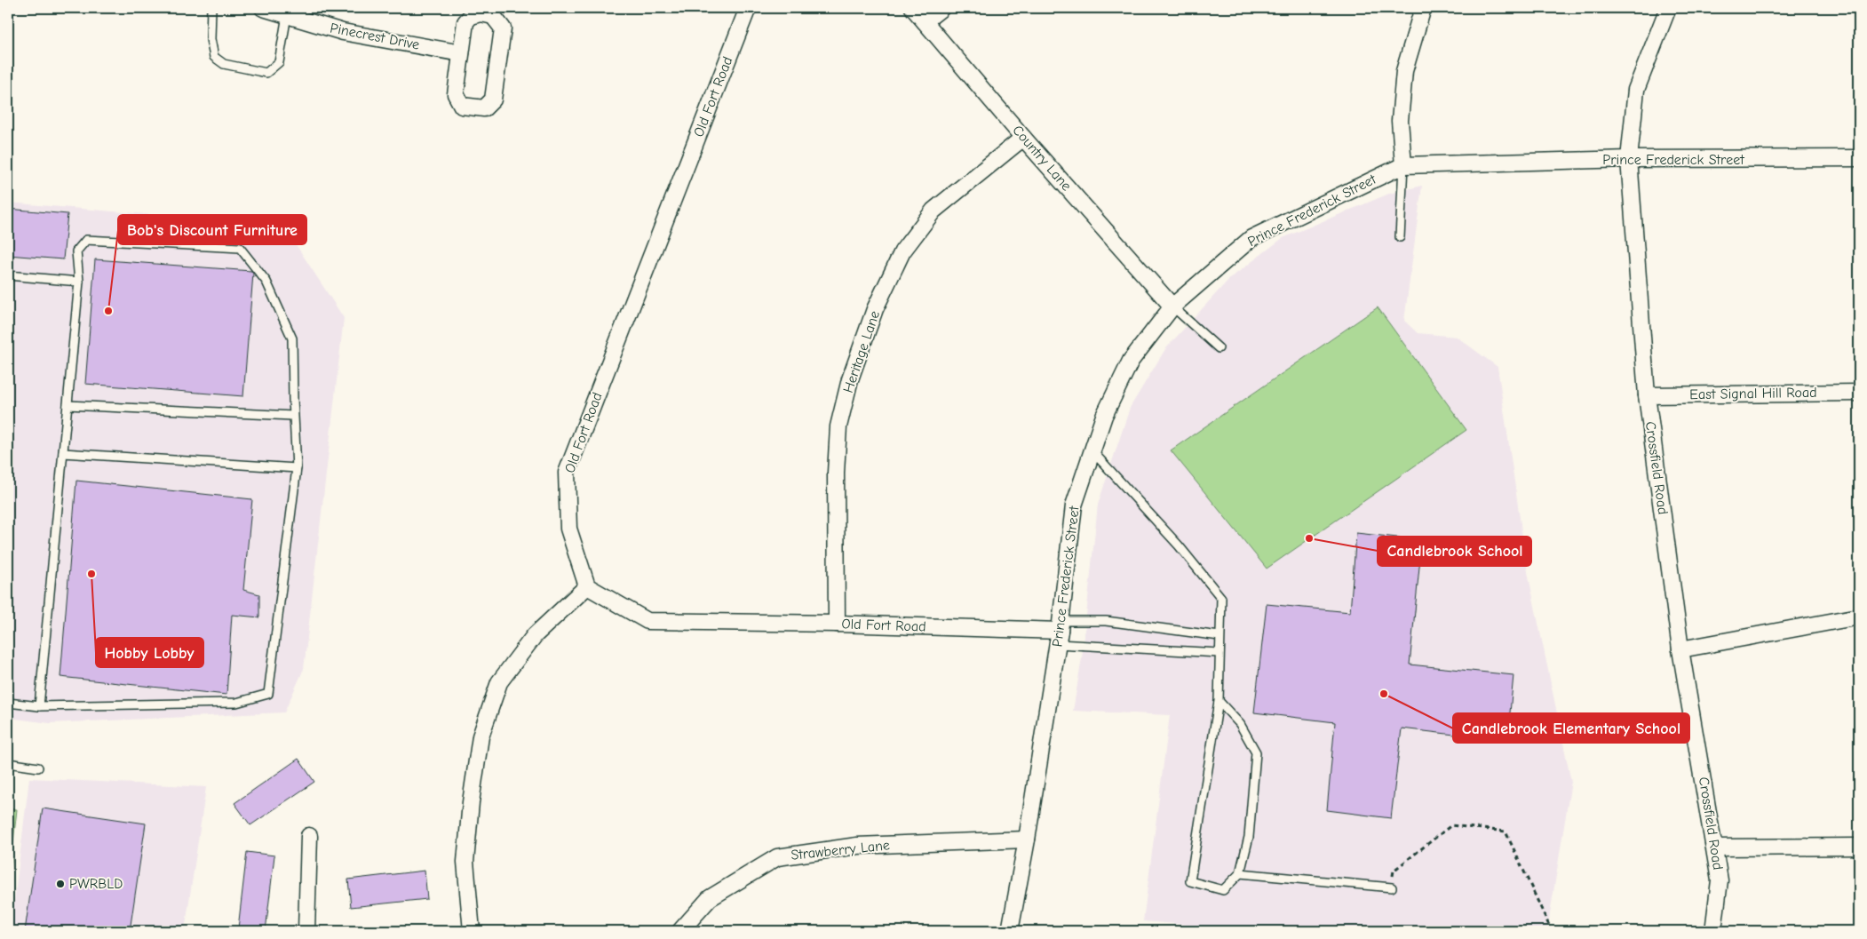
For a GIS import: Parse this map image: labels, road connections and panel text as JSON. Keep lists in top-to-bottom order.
{
  "streets": {
    "street": [
      "Pinecrest Drive",
      "Old Fort Road",
      "Country Lane",
      "Prince Frederick Street",
      "Heritage Lane",
      "East Signal Hill Road",
      "Crossfield Road",
      "Strawberry Lane"
    ]
  },
  "crossings": [
    ["Old Fort Road", "Prince Frederick Street"],
    ["Old Fort Road", "Heritage Lane"],
    ["Country Lane", "Prince Frederick Street"],
    ["Country Lane", "Heritage Lane"],
    ["Prince Frederick Street", "Crossfield Road"],
    ["Prince Frederick Street", "Strawberry Lane"],
    ["East Signal Hill Road", "Crossfield Road"]
  ],
  "places": [
    "Bob's Discount Furniture",
    "Candlebrook School",
    "Hobby Lobby",
    "Candlebrook Elementary School",
    "PWRBLD"
  ]
}
